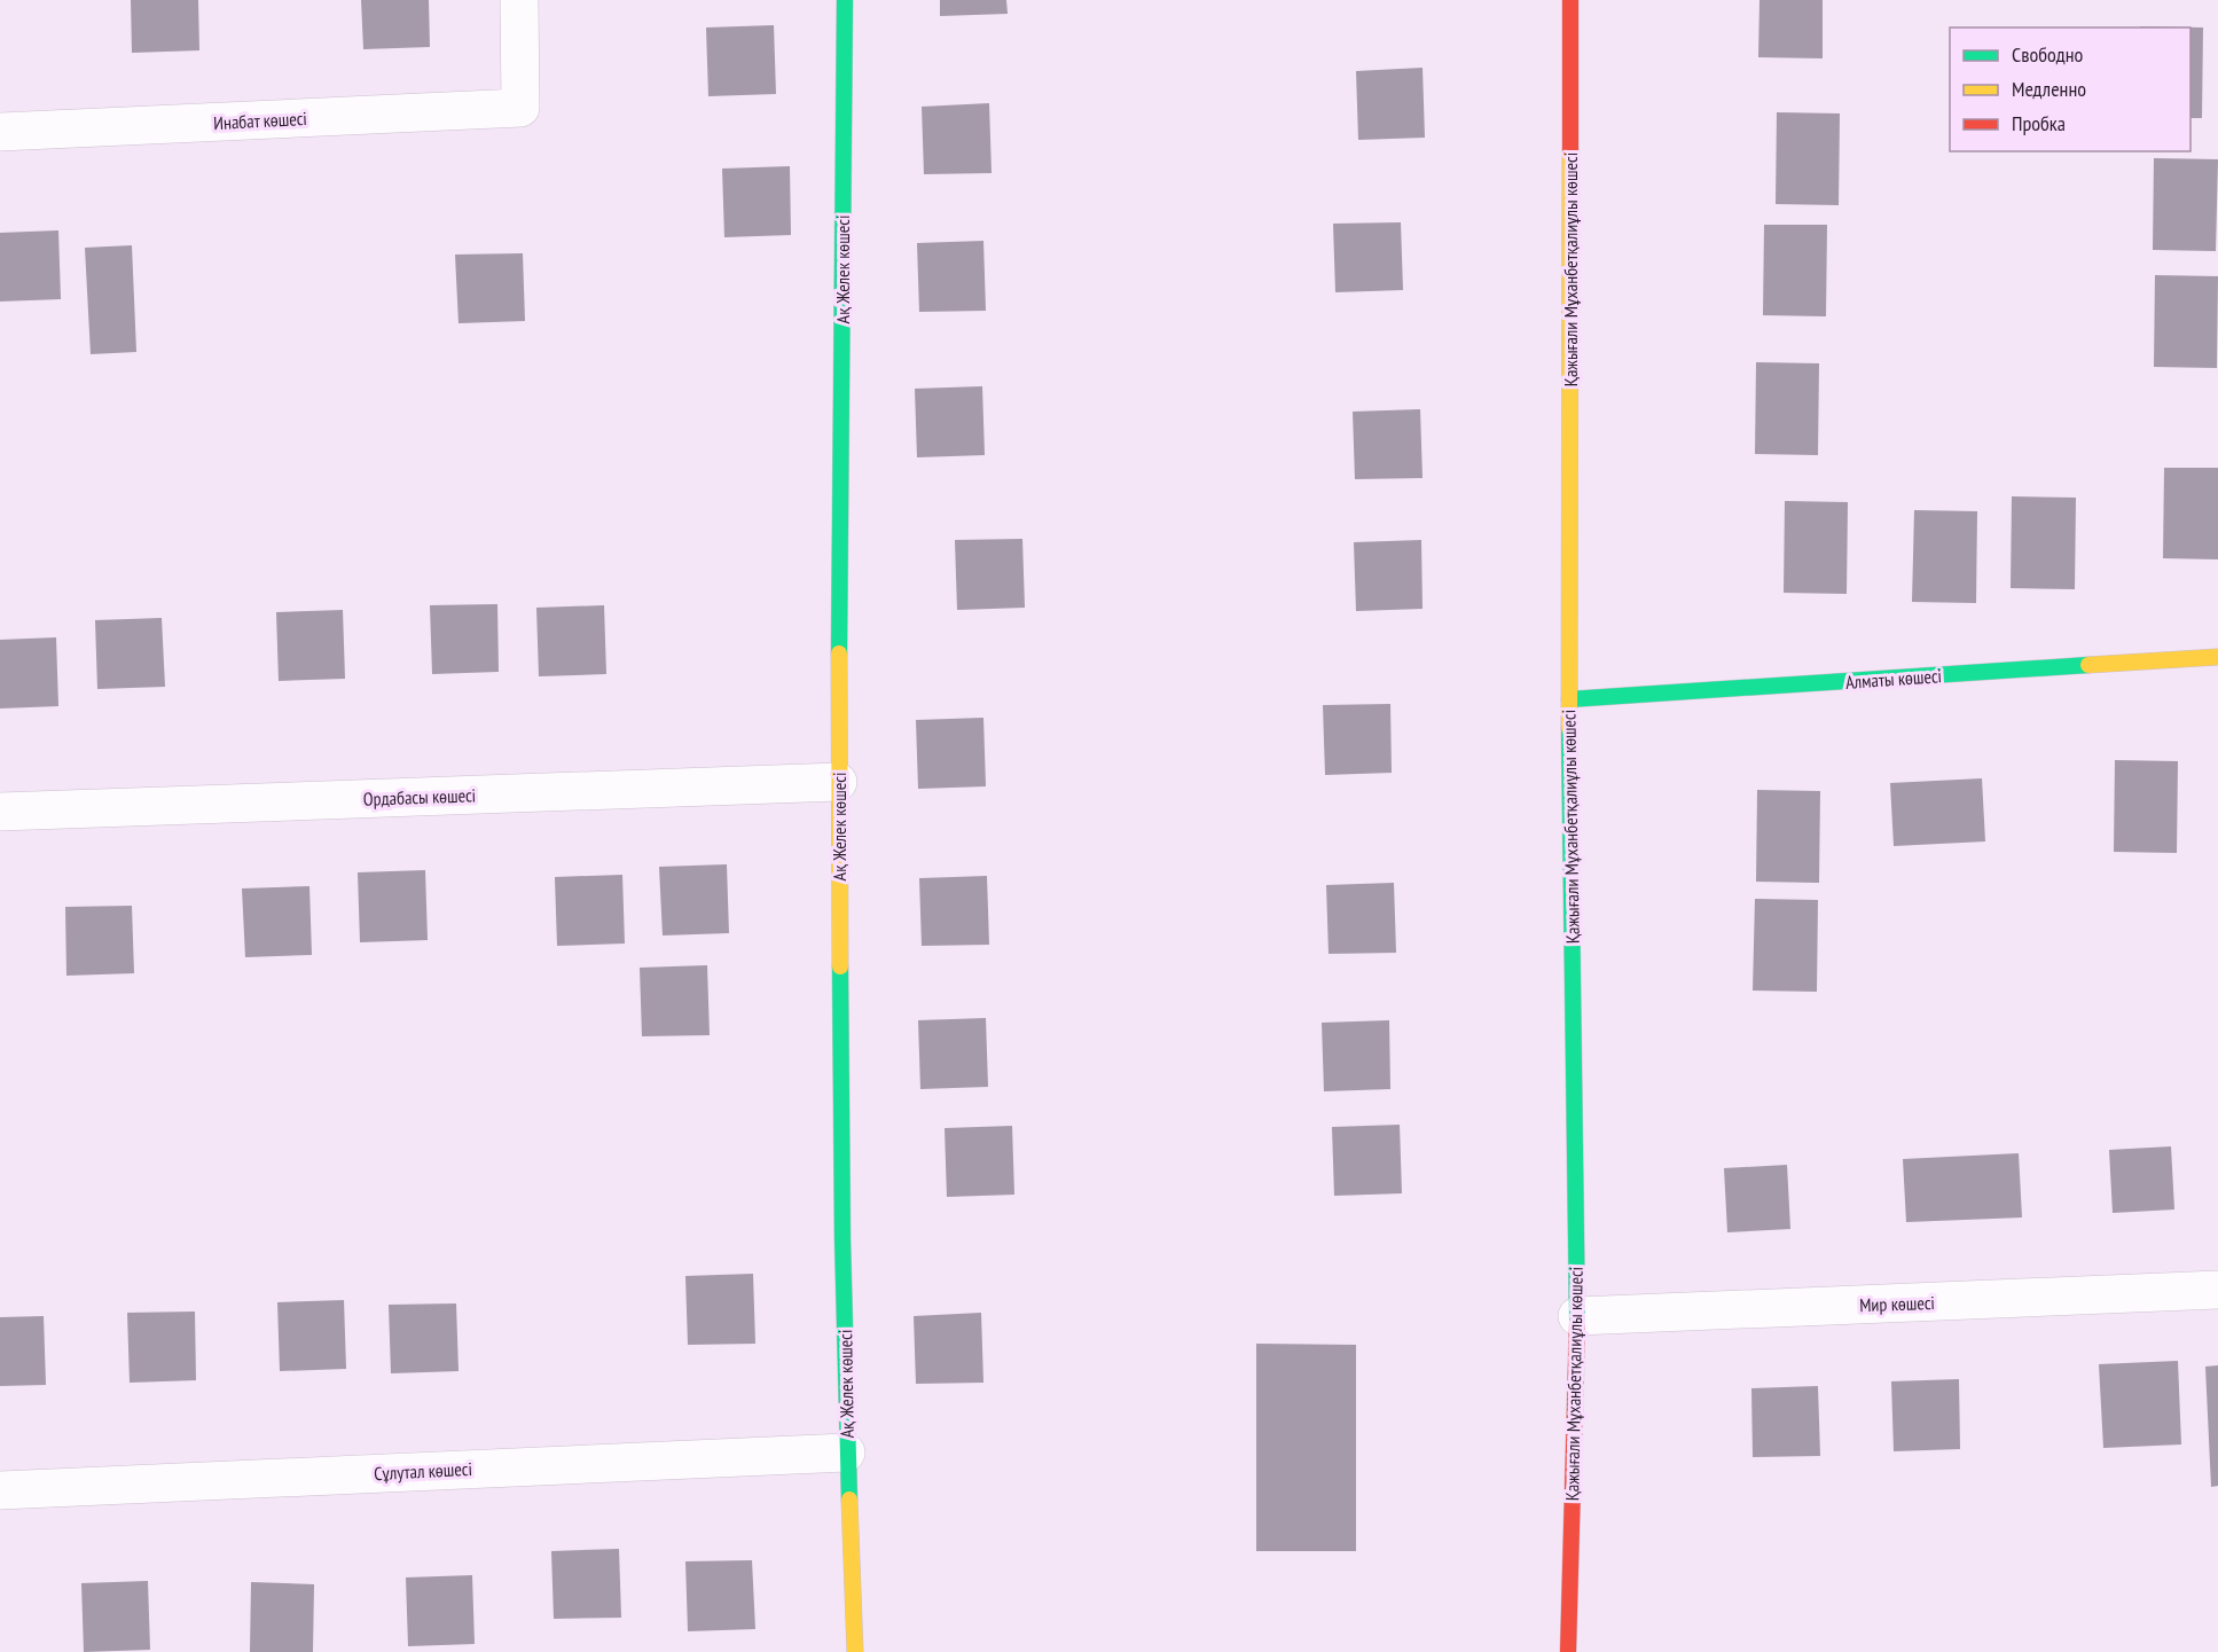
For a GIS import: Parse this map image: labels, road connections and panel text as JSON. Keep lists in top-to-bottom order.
{
  "streets": {
    "street": [
      "Инабат көшесі",
      "Ақ Желек көшесі",
      "Қажығали Мұханбетқалиұлы көшесі",
      "Алматы көшесі",
      "Ордабасы көшесі",
      "Мир көшесі",
      "Сұлутал көшесі"
    ]
  },
  "crossings": [
    ["Ақ Желек көшесі", "Ордабасы көшесі"],
    ["Ақ Желек көшесі", "Сұлутал көшесі"],
    ["Қажығали Мұханбетқалиұлы көшесі", "Алматы көшесі"],
    ["Қажығали Мұханбетқалиұлы көшесі", "Мир көшесі"]
  ],
  "legend": ["Свободно", "Медленно", "Пробка"]
}
